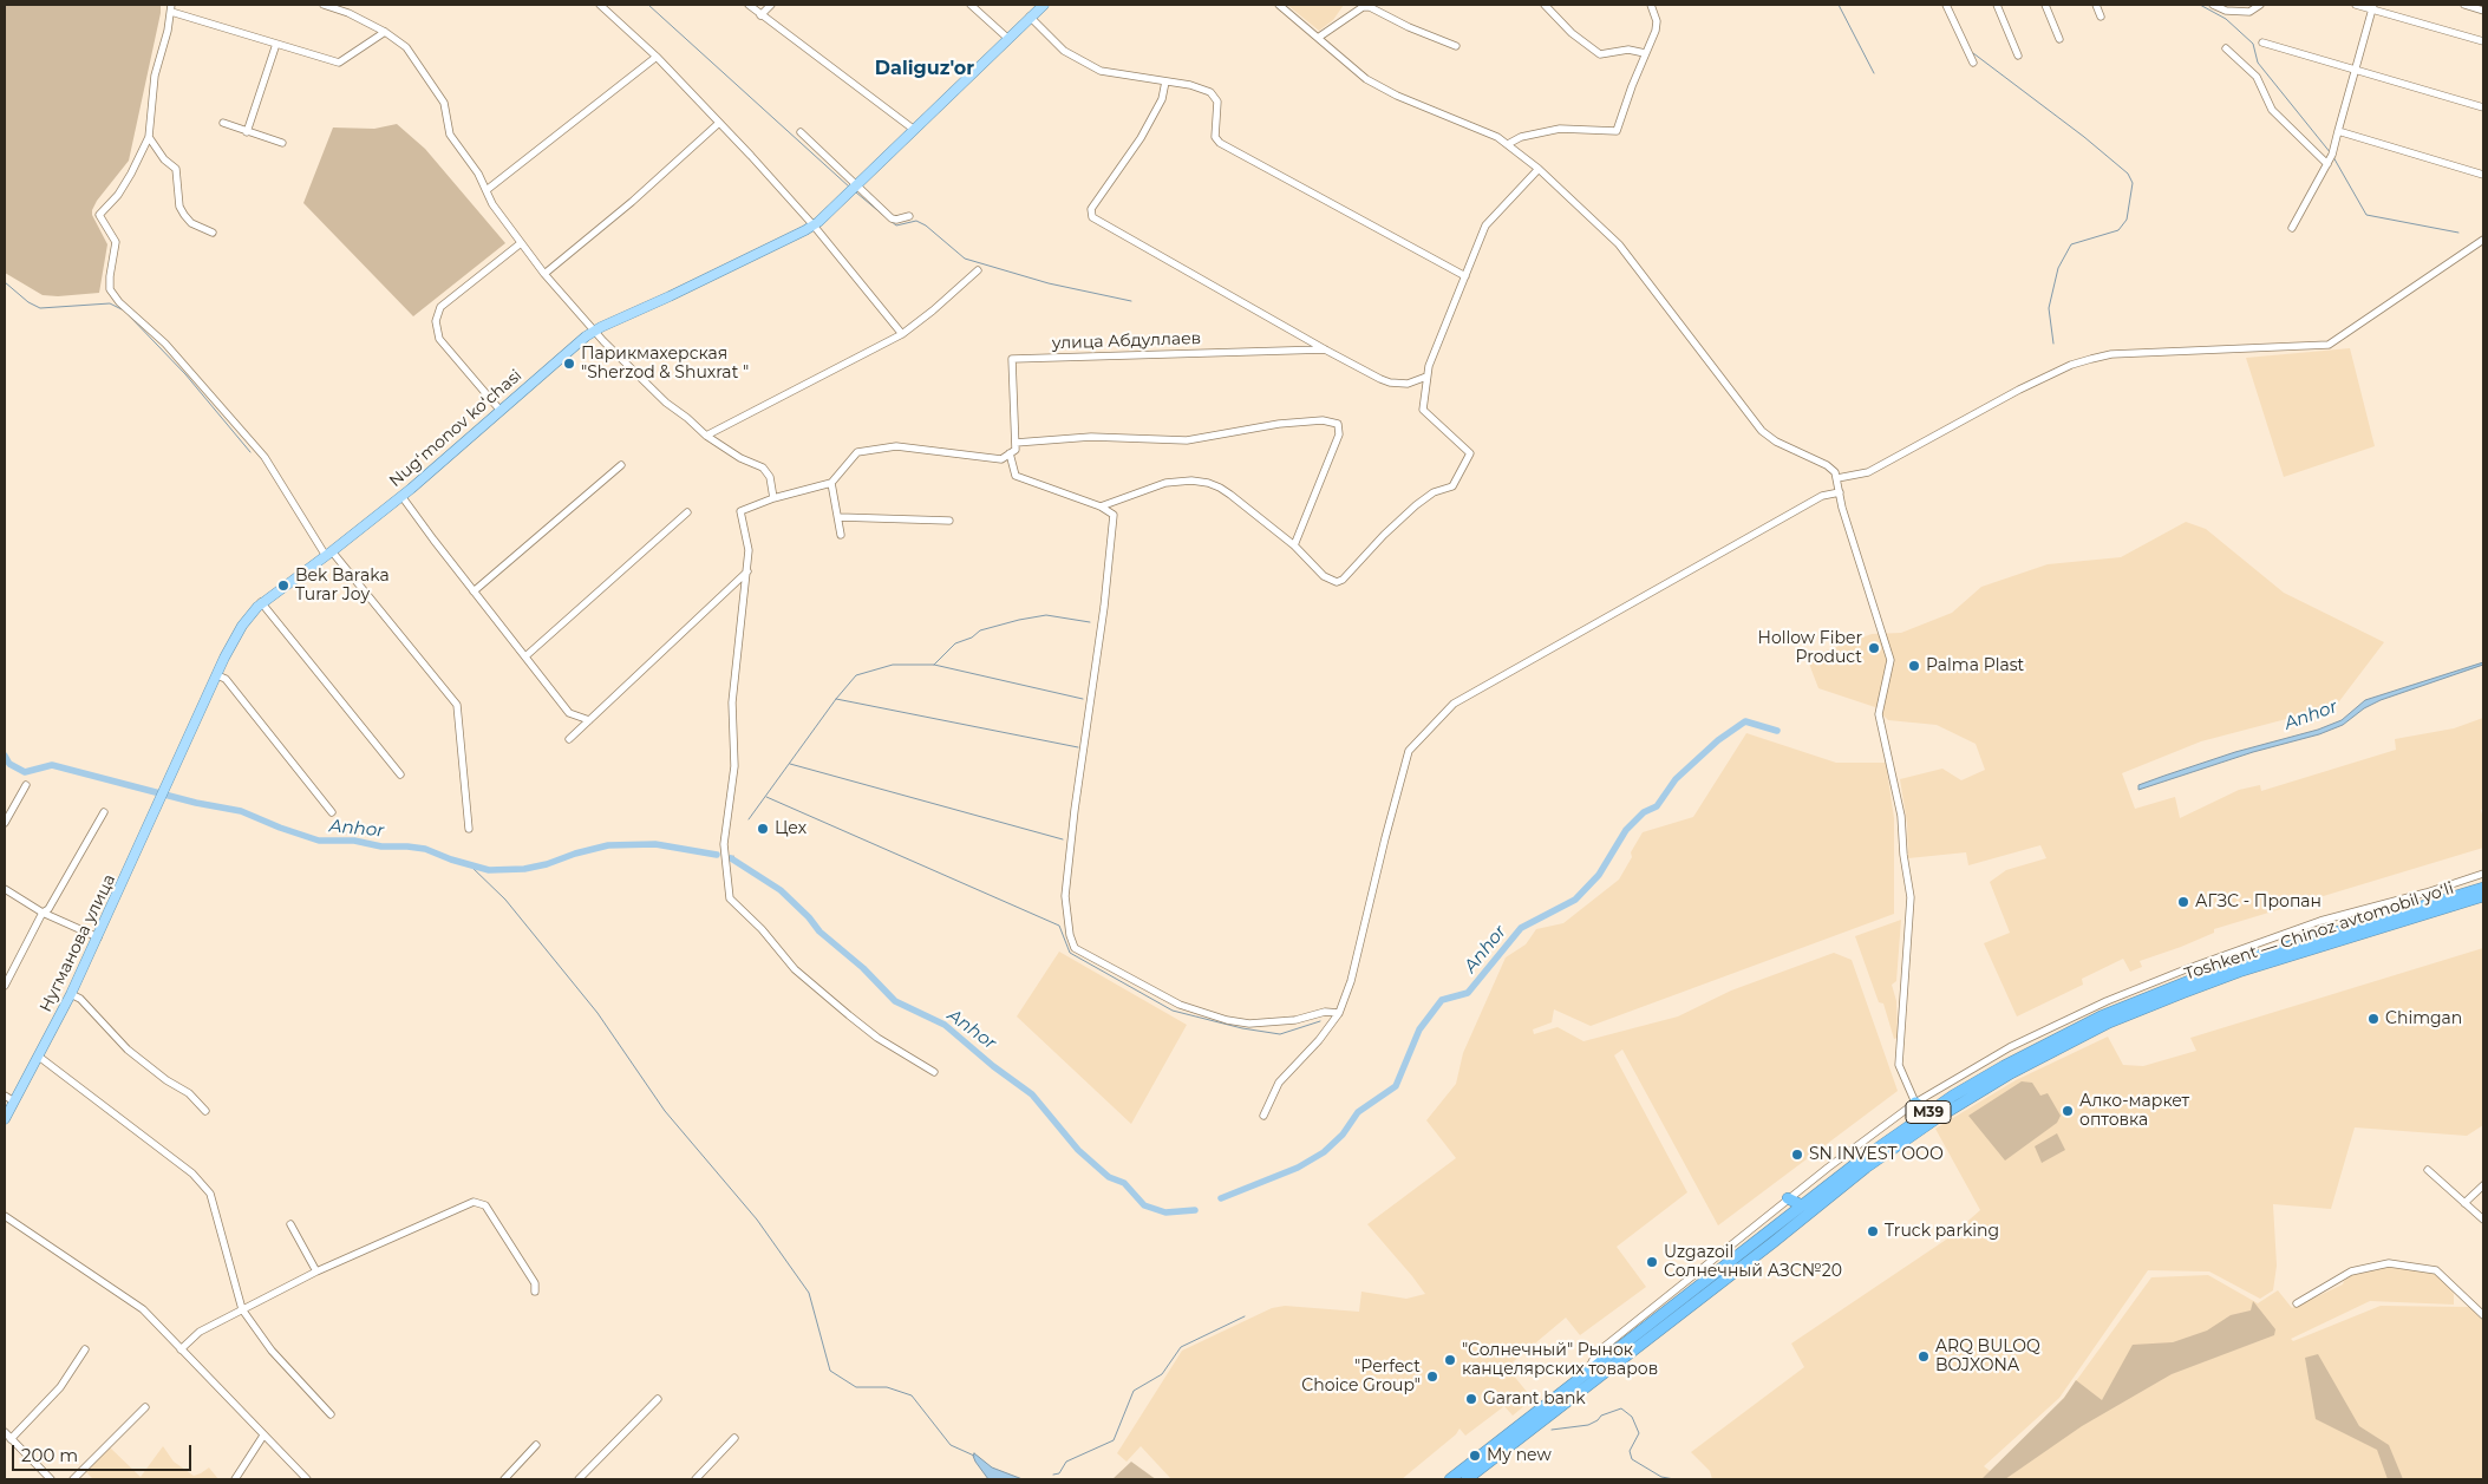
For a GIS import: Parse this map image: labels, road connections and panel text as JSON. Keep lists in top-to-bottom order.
{
  "streets": {
    "highway": ["Toshkent — Chinoz avtomobil yoʻli", "M39"],
    "main road": ["Nugʻmonov koʻchasi", "Нугманова улица"],
    "street": ["улица Абдуллаев"]
  },
  "crossings": [
    ["Nugʻmonov koʻchasi", "Нугманова улица"],
    ["Toshkent — Chinoz avtomobil yoʻli", "M39"]
  ],
  "districts": ["Daliguz'or"],
  "water": ["Anhor"],
  "places": [
    "Парикмахерская \"Sherzod & Shuxrat \"",
    "Bek Baraka Turar Joy",
    "Hollow Fiber Product",
    "Palma Plast",
    "Цех",
    "АГЗС - Пропан",
    "Chimgan",
    "Алко-маркет оптовка",
    "SN INVEST ООО",
    "Truck parking",
    "Uzgazoil Солнечный АЗС№20",
    "ARQ BULOQ BOJXONA",
    "\"Солнечный\" Рынок канцелярских товаров",
    "\"Perfect Choice Group\"",
    "Garant bank",
    "My new"
  ],
  "scale_bar": "200 m"
}
